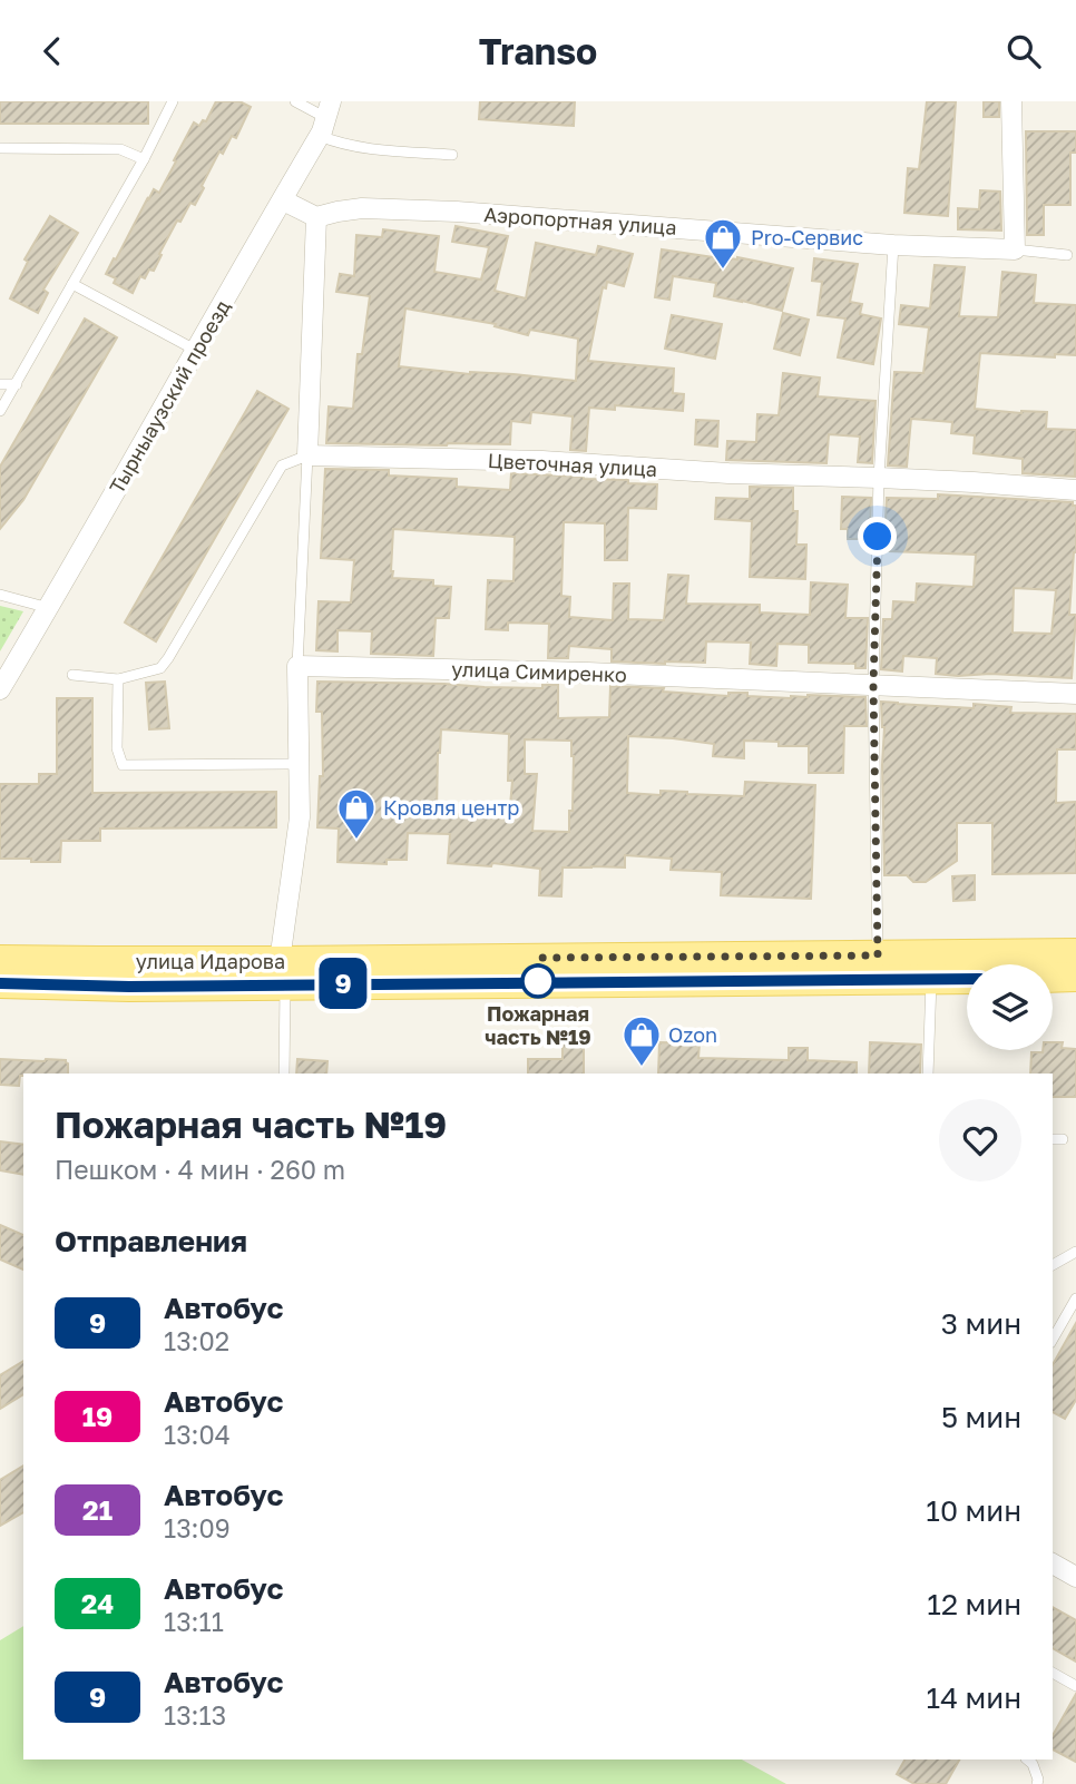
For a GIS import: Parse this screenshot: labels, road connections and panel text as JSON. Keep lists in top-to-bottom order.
{
  "streets": {
    "main road": ["улица Идарова"],
    "street": [
      "Аэропортная улица",
      "Тырныаузский проезд",
      "Цветочная улица",
      "улица Симиренко"
    ]
  },
  "places": {
    "shop": ["Pro-Сервис", "Кровля центр", "Ozon"],
    "other": ["Пожарная часть №19"]
  },
  "lines": ["bus line 9"],
  "page": {
    "header": "Transo",
    "on_map": "9",
    "heading": [
      ["Пожарная часть №19", "Пешком · 4 мин · 260 m"],
      "Отправления"
    ],
    "list": [
      {
        "mark": "9",
        "name": "Автобус",
        "note": "13:02",
        "value": "3 мин"
      },
      {
        "mark": "19",
        "name": "Автобус",
        "note": "13:04",
        "value": "5 мин"
      },
      {
        "mark": "21",
        "name": "Автобус",
        "note": "13:09",
        "value": "10 мин"
      },
      {
        "mark": "24",
        "name": "Автобус",
        "note": "13:11",
        "value": "12 мин"
      },
      {
        "mark": "9",
        "name": "Автобус",
        "note": "13:13",
        "value": "14 мин"
      }
    ]
  }
}
